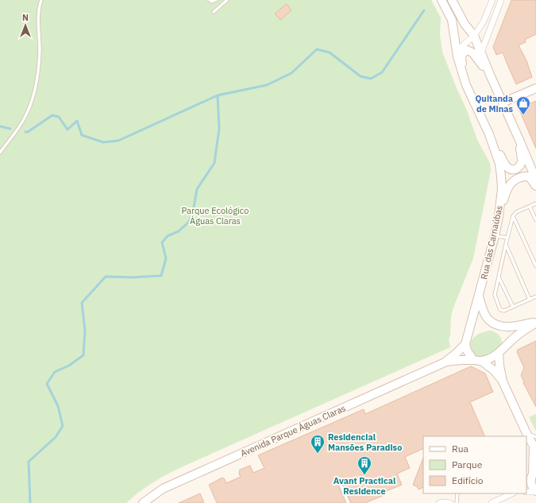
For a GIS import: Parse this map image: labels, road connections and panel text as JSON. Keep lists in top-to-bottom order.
{
  "streets": {
    "street": ["Rua das Carnaúbas", "Avenida Parque Águas Claras"]
  },
  "crossings": [
    ["Rua das Carnaúbas", "Avenida Parque Águas Claras"]
  ],
  "parks": ["Parque Ecológico Águas Claras"],
  "places": {
    "shop": ["Quitanda de Minas"],
    "building": ["Residencial Mansões Paradiso", "Avant Practical Residence"]
  },
  "legend": ["Rua", "Parque", "Edifício"],
  "north": "top"
}
